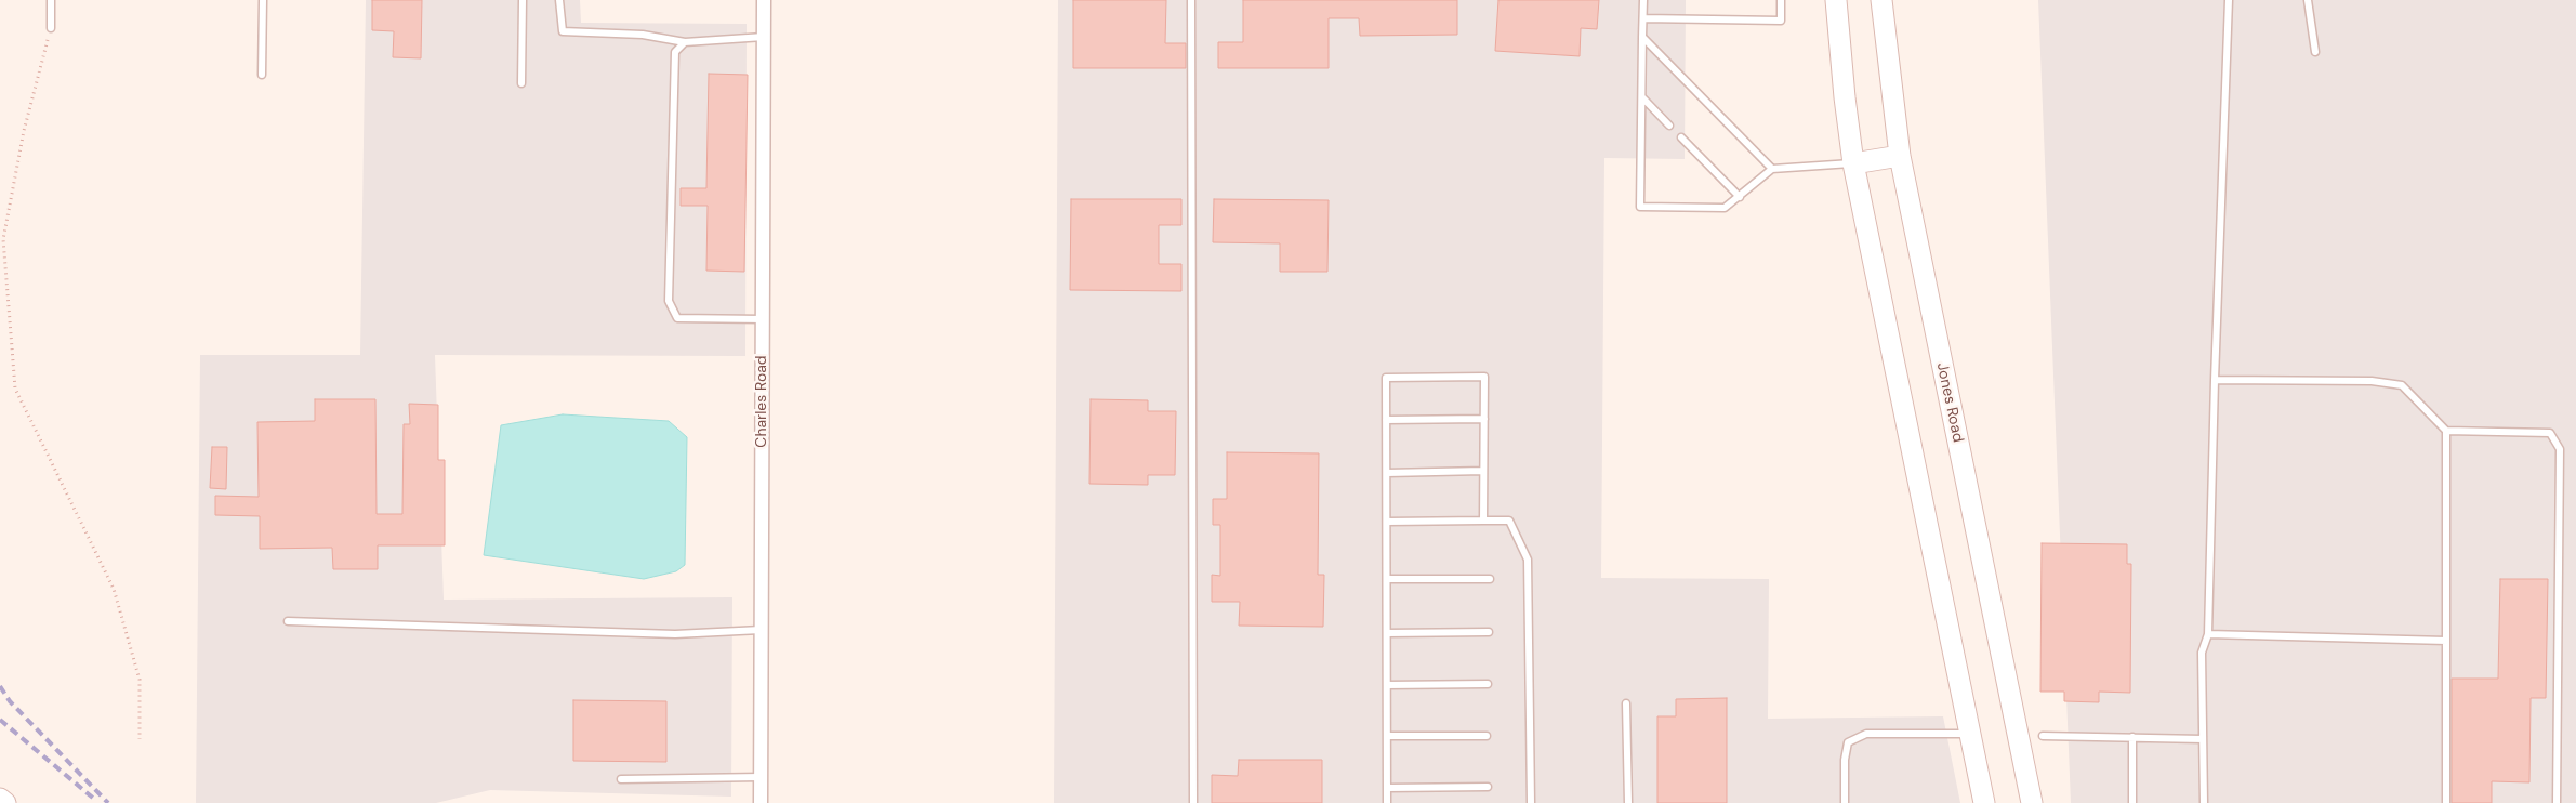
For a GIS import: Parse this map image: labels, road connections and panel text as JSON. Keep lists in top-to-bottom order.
{
  "streets": {
    "main road": ["Jones Road"],
    "street": ["Charles Road"]
  }
}
